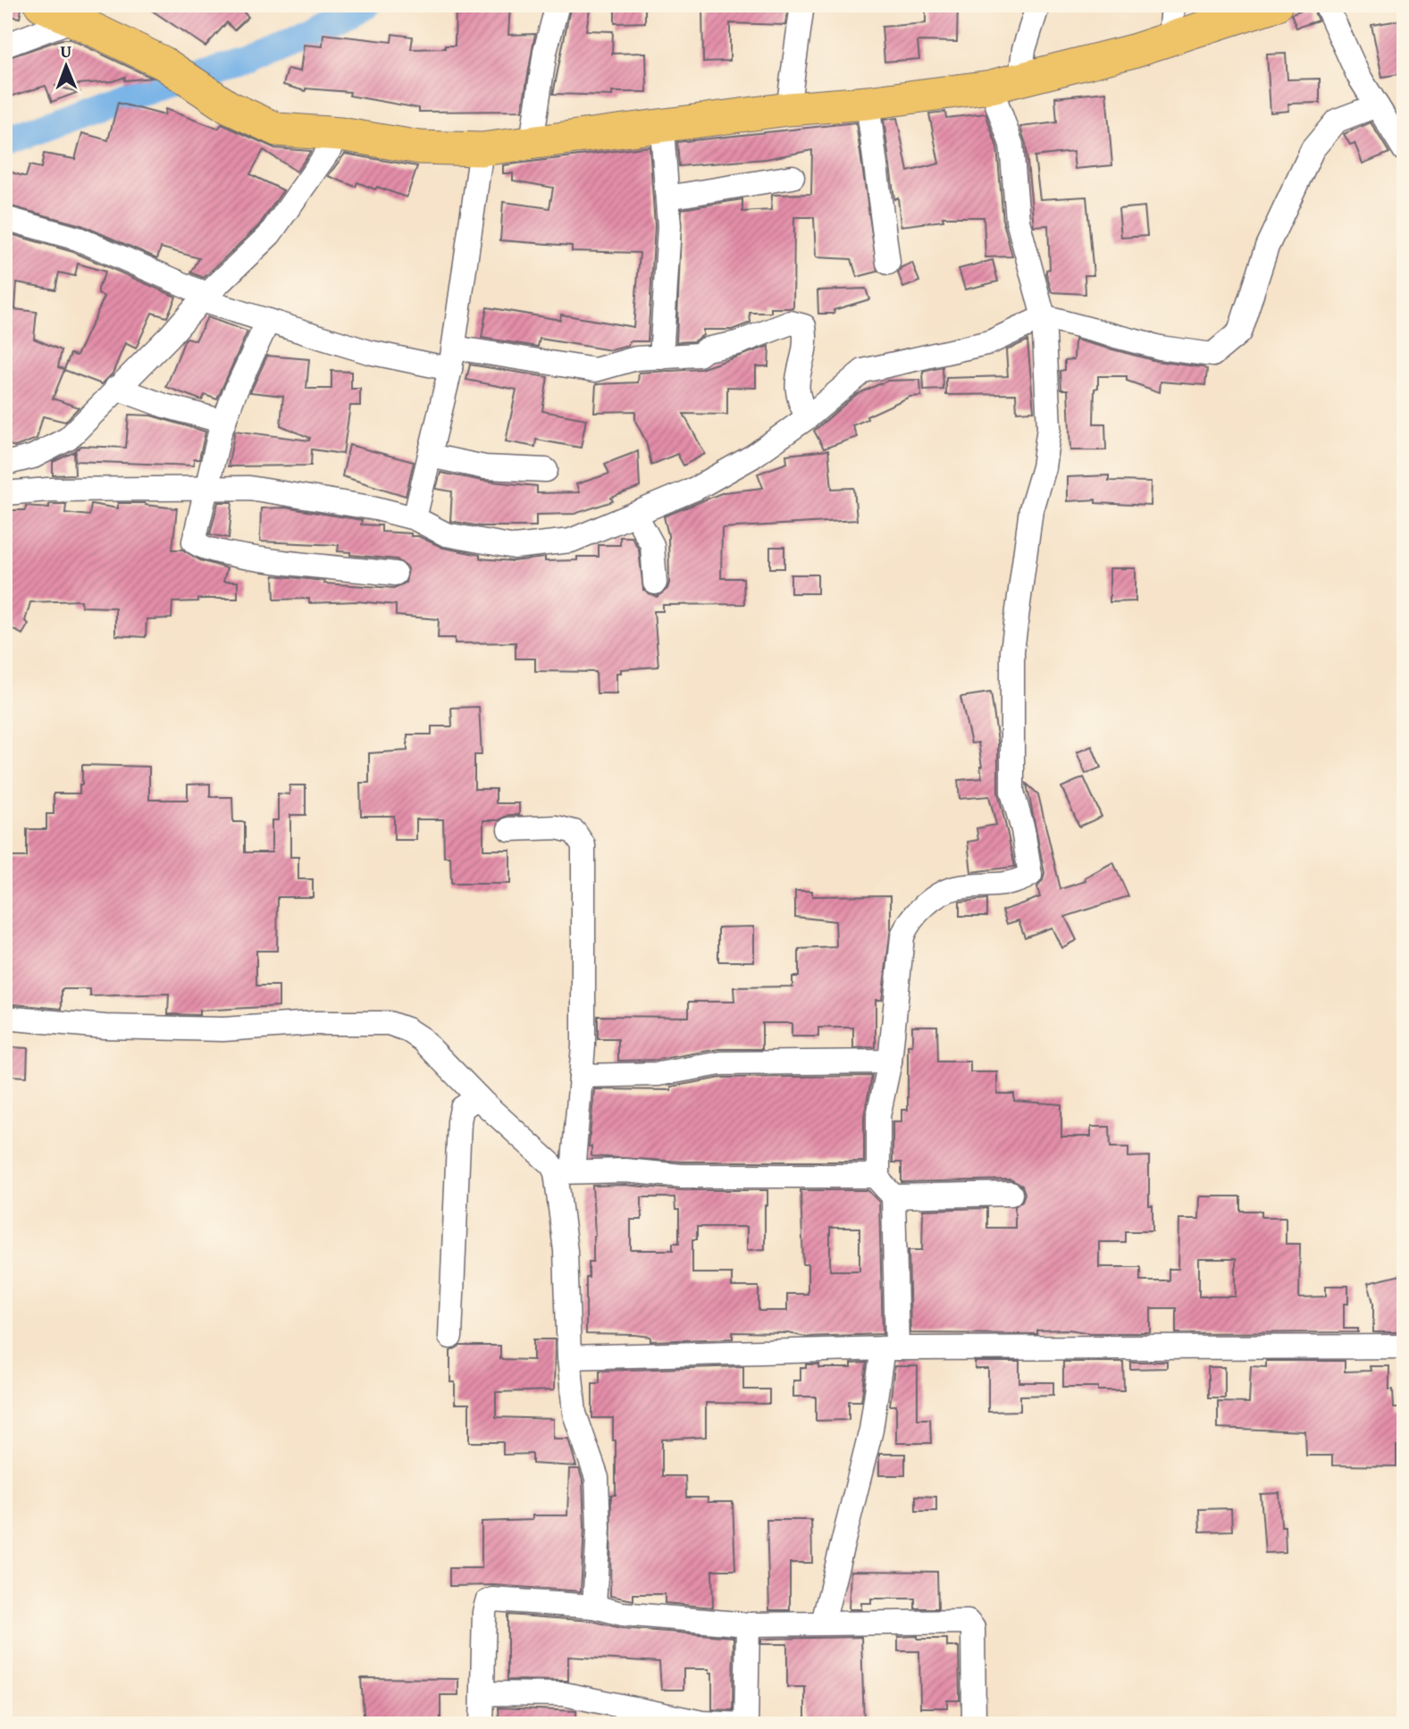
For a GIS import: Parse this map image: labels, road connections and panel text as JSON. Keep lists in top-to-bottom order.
{
  "north": "top"
}
